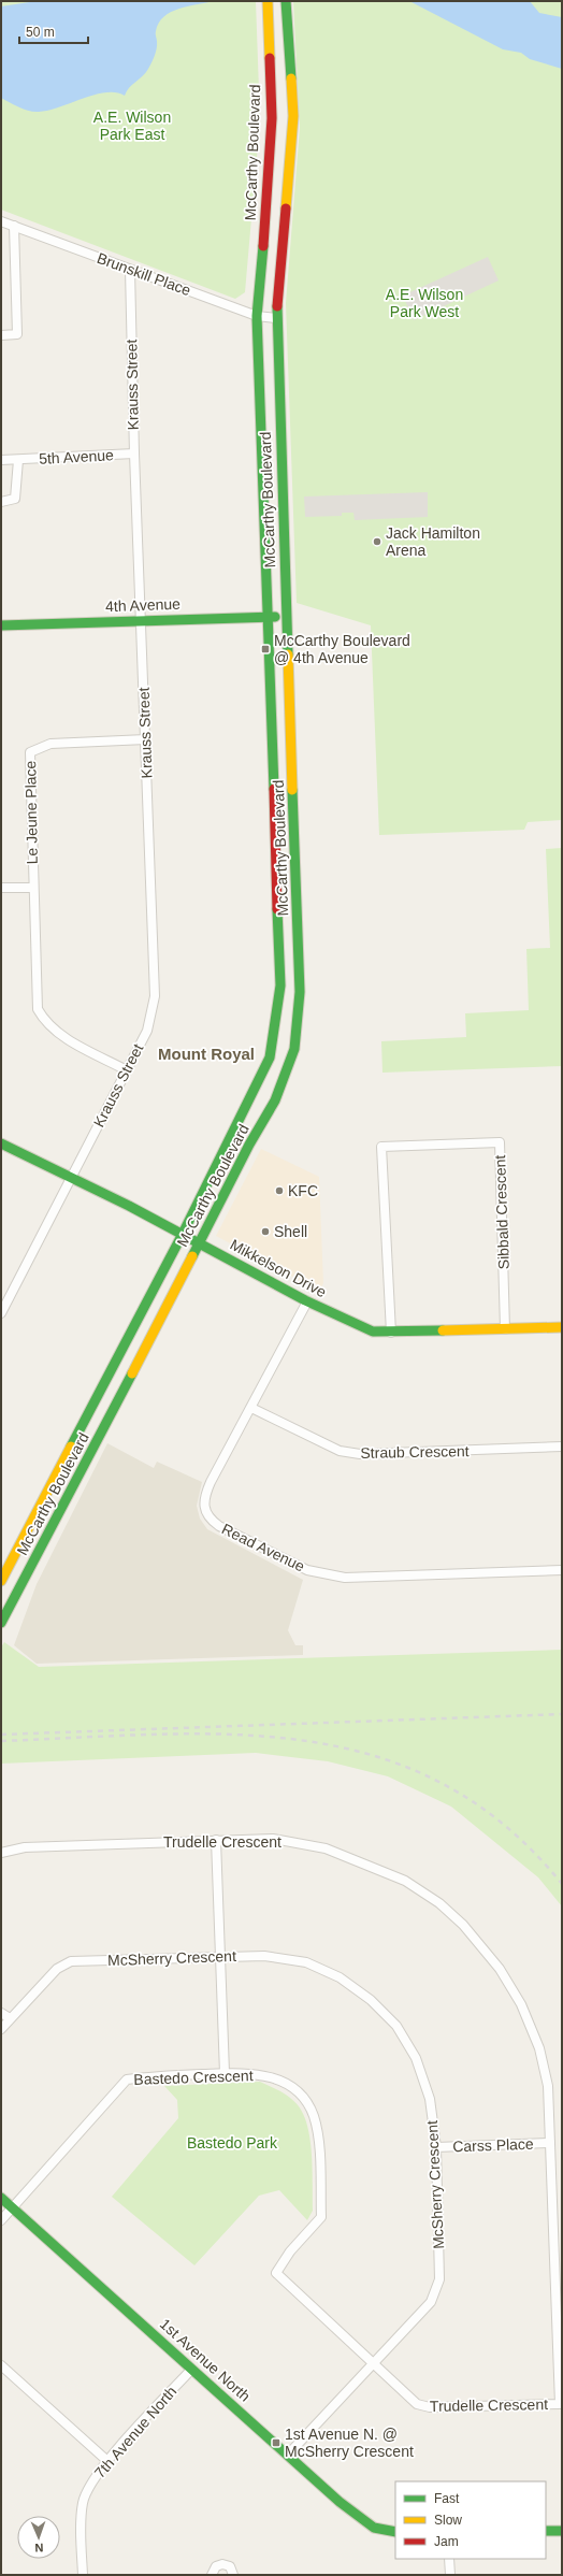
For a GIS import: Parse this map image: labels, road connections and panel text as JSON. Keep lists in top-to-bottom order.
{
  "streets": {
    "main road": [
      "McCarthy Boulevard",
      "4th Avenue",
      "Mikkelson Drive",
      "1st Avenue North"
    ],
    "street": [
      "Brunskill Place",
      "Krauss Street",
      "5th Avenue",
      "Le Jeune Place",
      "Sibbald Crescent",
      "Straub Crescent",
      "Read Avenue",
      "Trudelle Crescent",
      "McSherry Crescent",
      "Bastedo Crescent",
      "Carss Place",
      "7th Avenue North"
    ]
  },
  "crossings": [
    ["McCarthy Boulevard", "Brunskill Place"],
    ["McCarthy Boulevard", "4th Avenue"],
    ["McCarthy Boulevard", "Mikkelson Drive"],
    ["Brunskill Place", "Krauss Street"],
    ["Krauss Street", "5th Avenue"],
    ["Krauss Street", "4th Avenue"],
    ["Krauss Street", "Le Jeune Place"],
    ["Krauss Street", "Mikkelson Drive"],
    ["Sibbald Crescent", "Mikkelson Drive"],
    ["Mikkelson Drive", "Read Avenue"],
    ["Straub Crescent", "Read Avenue"],
    ["Trudelle Crescent", "McSherry Crescent"],
    ["Trudelle Crescent", "Bastedo Crescent"],
    ["Trudelle Crescent", "Carss Place"],
    ["McSherry Crescent", "Bastedo Crescent"],
    ["McSherry Crescent", "Carss Place"],
    ["McSherry Crescent", "1st Avenue North"],
    ["Bastedo Crescent", "1st Avenue North"],
    ["1st Avenue North", "7th Avenue North"]
  ],
  "districts": ["Mount Royal"],
  "parks": ["A.E. Wilson Park East", "A.E. Wilson Park West", "Bastedo Park"],
  "places": {
    "other": ["Jack Hamilton Arena", "KFC", "Shell"],
    "transit": ["McCarthy Boulevard @ 4th Avenue", "1st Avenue N. @ McSherry Crescent"]
  },
  "legend": ["Fast", "Slow", "Jam"],
  "scale_bar": "50 m",
  "north": "bottom"
}
